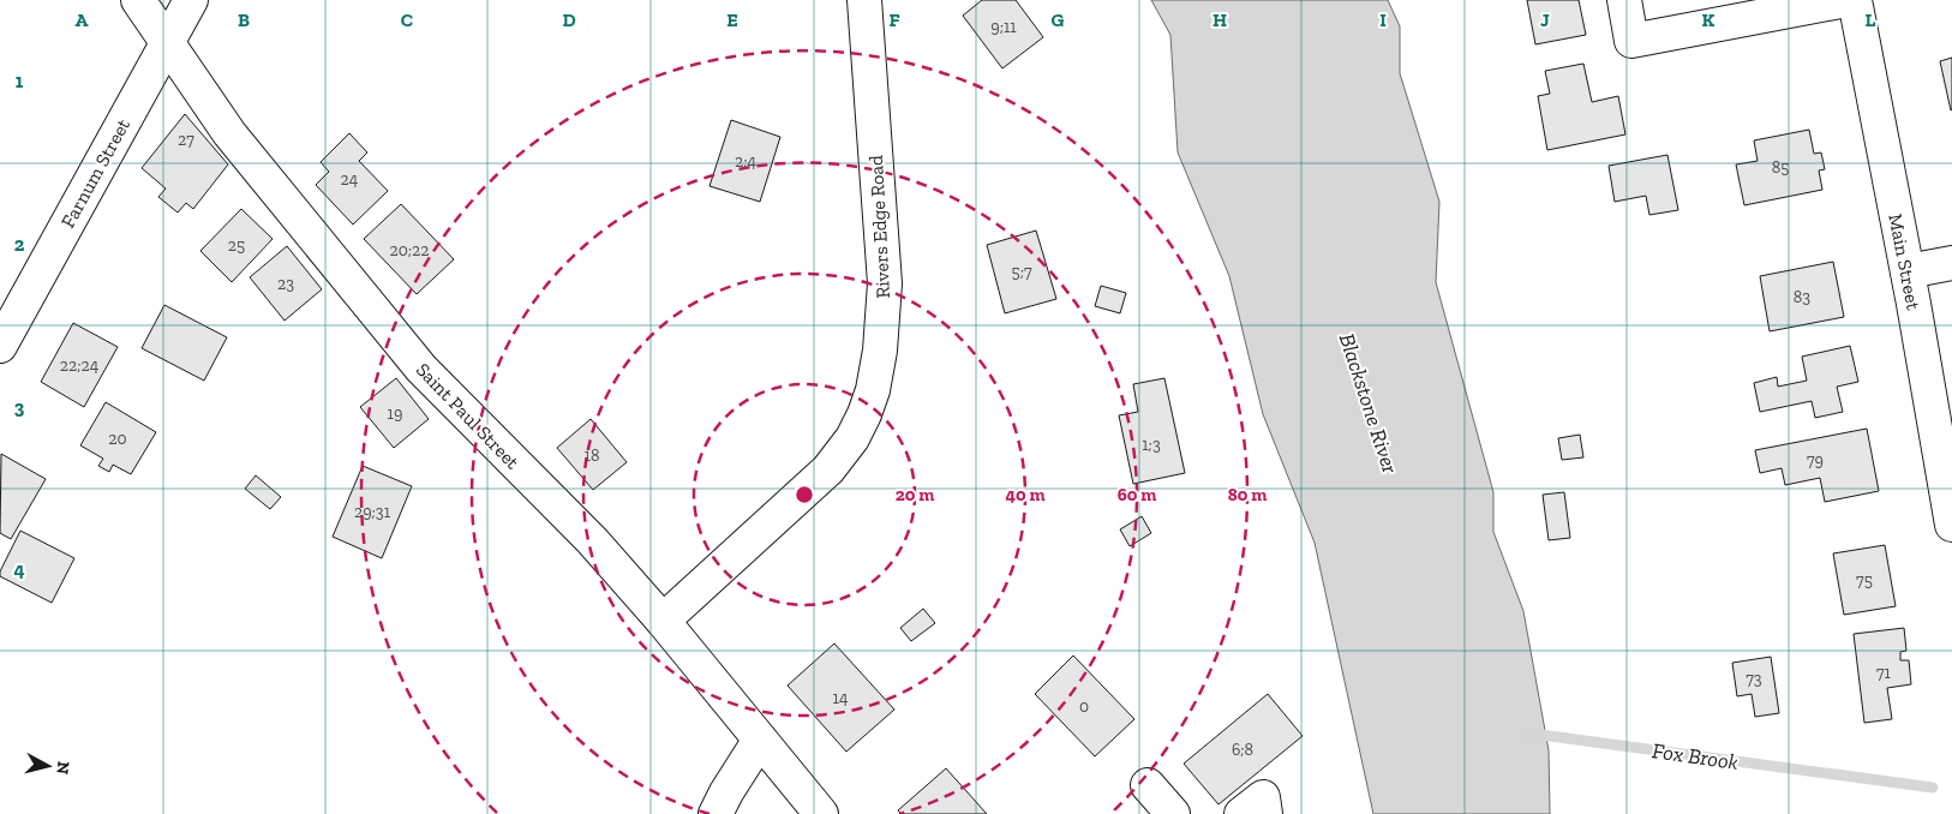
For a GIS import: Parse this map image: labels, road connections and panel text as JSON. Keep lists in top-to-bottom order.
{
  "streets": {
    "main road": [
      "Farnum Street",
      "Rivers Edge Road",
      "Main Street",
      "Saint Paul Street"
    ]
  },
  "crossings": [
    ["Farnum Street", "Saint Paul Street"],
    ["Rivers Edge Road", "Saint Paul Street"]
  ],
  "water": ["Blackstone River", "Fox Brook"],
  "house_numbers": [
    "9;11",
    "27",
    "2;4",
    "85",
    "24",
    "25",
    "20;22",
    "5;7",
    "23",
    "83",
    "22;24",
    "19",
    "20",
    "1;3",
    "18",
    "79",
    "29;31",
    "75",
    "71",
    "73",
    "14",
    "0",
    "6;8"
  ],
  "north": "right",
  "grid": {
    "columns": [
      "A",
      "B",
      "C",
      "D",
      "E",
      "F",
      "G",
      "H",
      "I",
      "J",
      "K",
      "L"
    ],
    "rows": [
      "1",
      "2",
      "3",
      "4"
    ]
  },
  "rings": [
    "20 m",
    "40 m",
    "60 m",
    "80 m"
  ]
}
